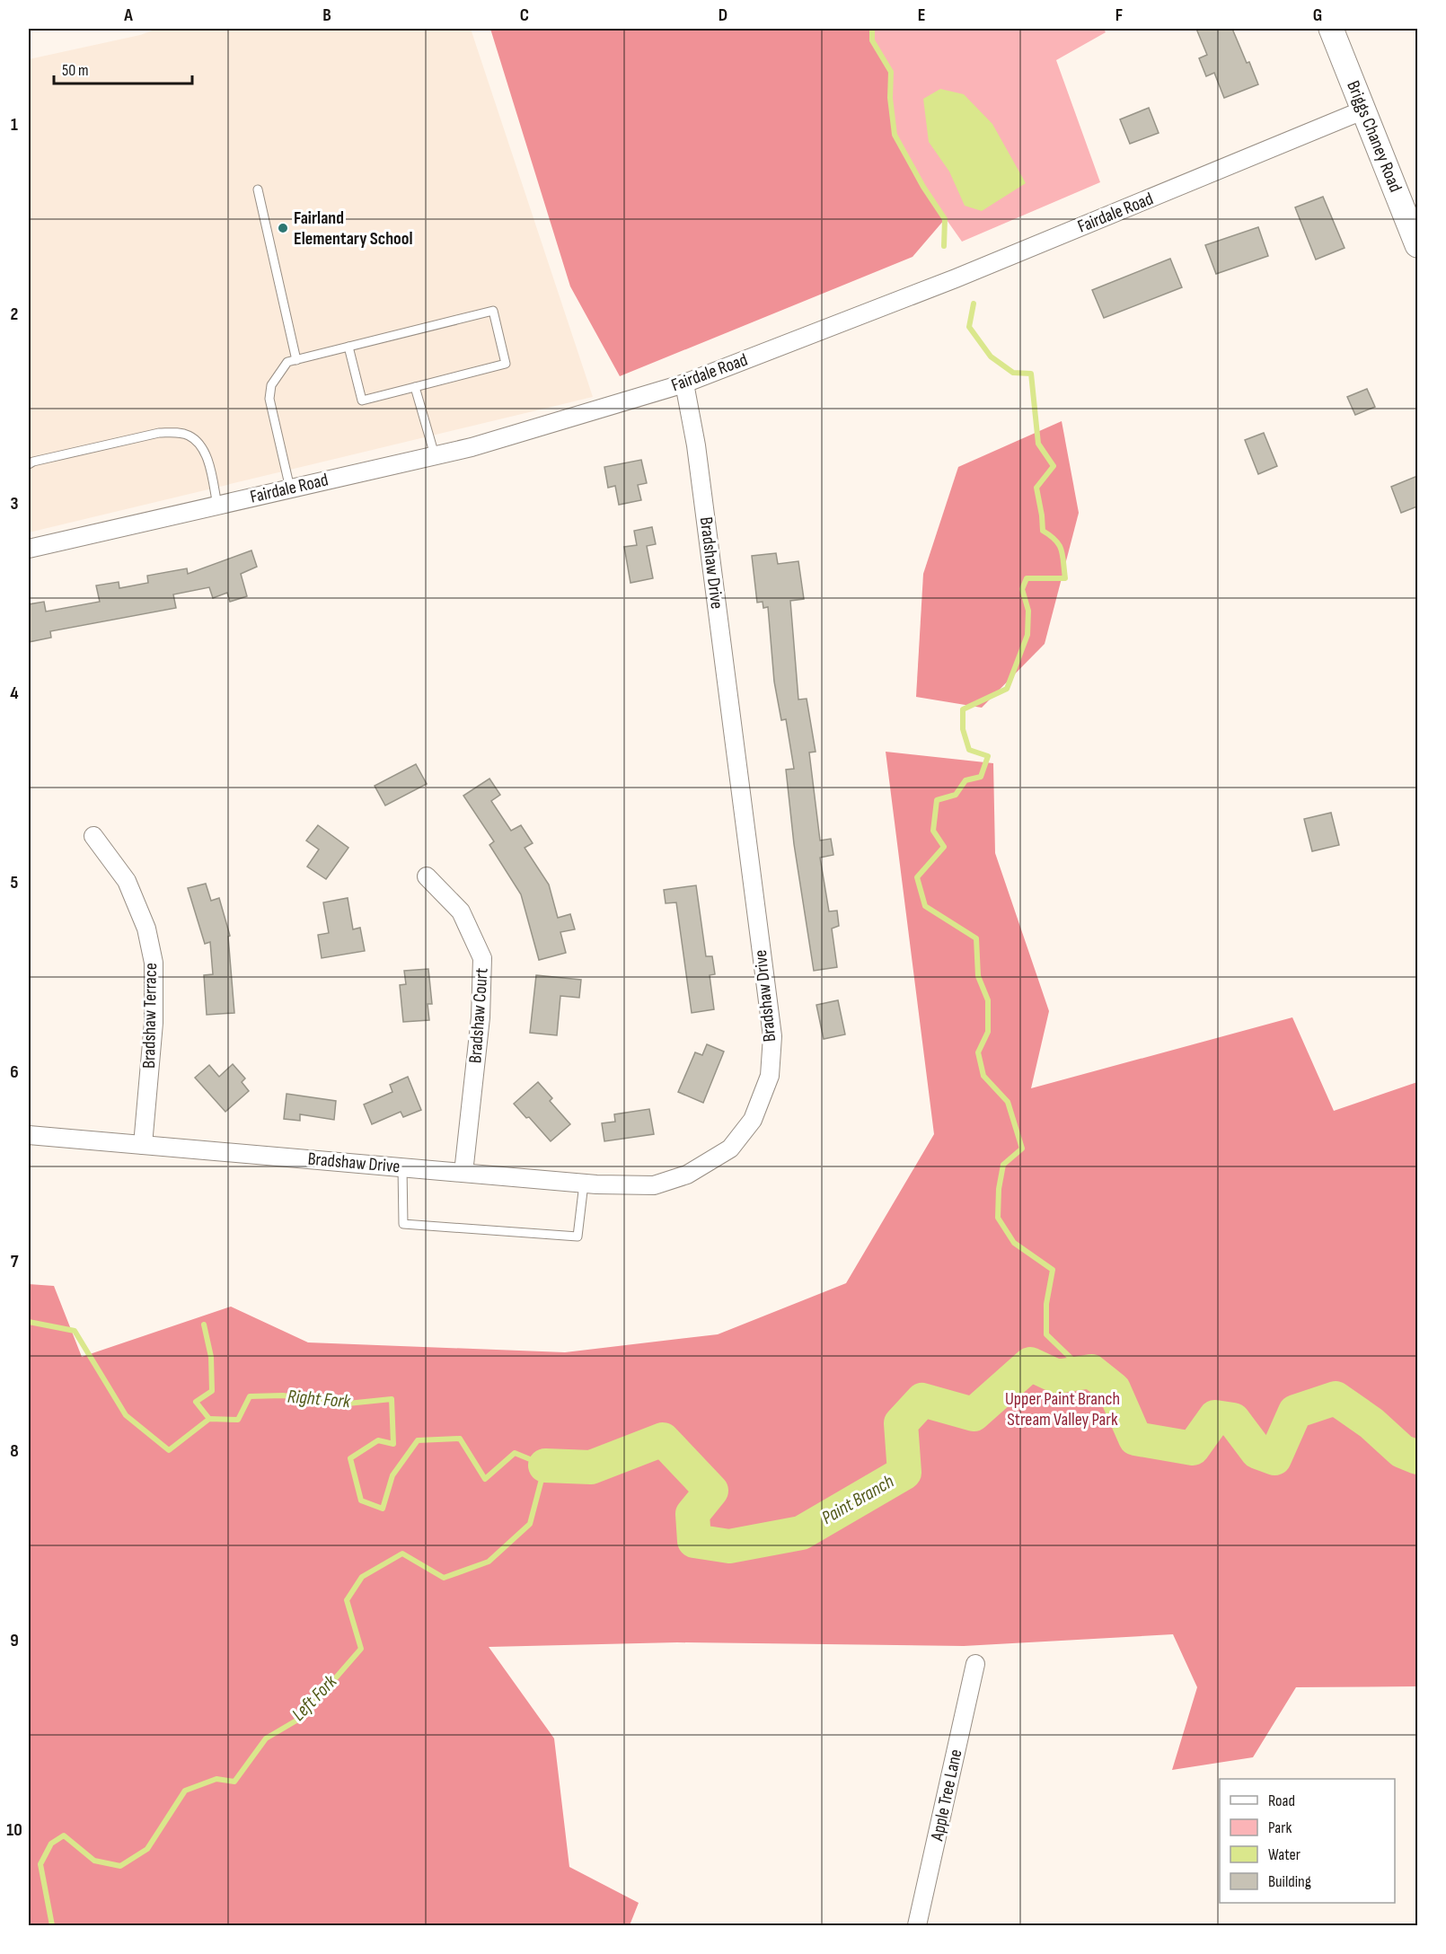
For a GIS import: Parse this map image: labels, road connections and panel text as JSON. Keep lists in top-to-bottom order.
{
  "streets": {
    "main road": ["Briggs Chaney Road"],
    "street": [
      "Fairdale Road",
      "Bradshaw Drive",
      "Bradshaw Terrace",
      "Bradshaw Court",
      "Apple Tree Lane"
    ]
  },
  "crossings": [
    ["Briggs Chaney Road", "Fairdale Road"],
    ["Fairdale Road", "Bradshaw Drive"],
    ["Bradshaw Drive", "Bradshaw Terrace"],
    ["Bradshaw Drive", "Bradshaw Court"]
  ],
  "water": ["Right Fork", "Paint Branch", "Left Fork"],
  "parks": ["Upper Paint Branch Stream Valley Park"],
  "places": ["Fairland Elementary School"],
  "legend": [
    "Road",
    "Park",
    "Water",
    "Building"
  ],
  "scale_bar": "50 m",
  "grid": {
    "columns": [
      "A",
      "B",
      "C",
      "D",
      "E",
      "F",
      "G"
    ],
    "rows": [
      "1",
      "2",
      "3",
      "4",
      "5",
      "6",
      "7",
      "8",
      "9",
      "10"
    ]
  }
}
